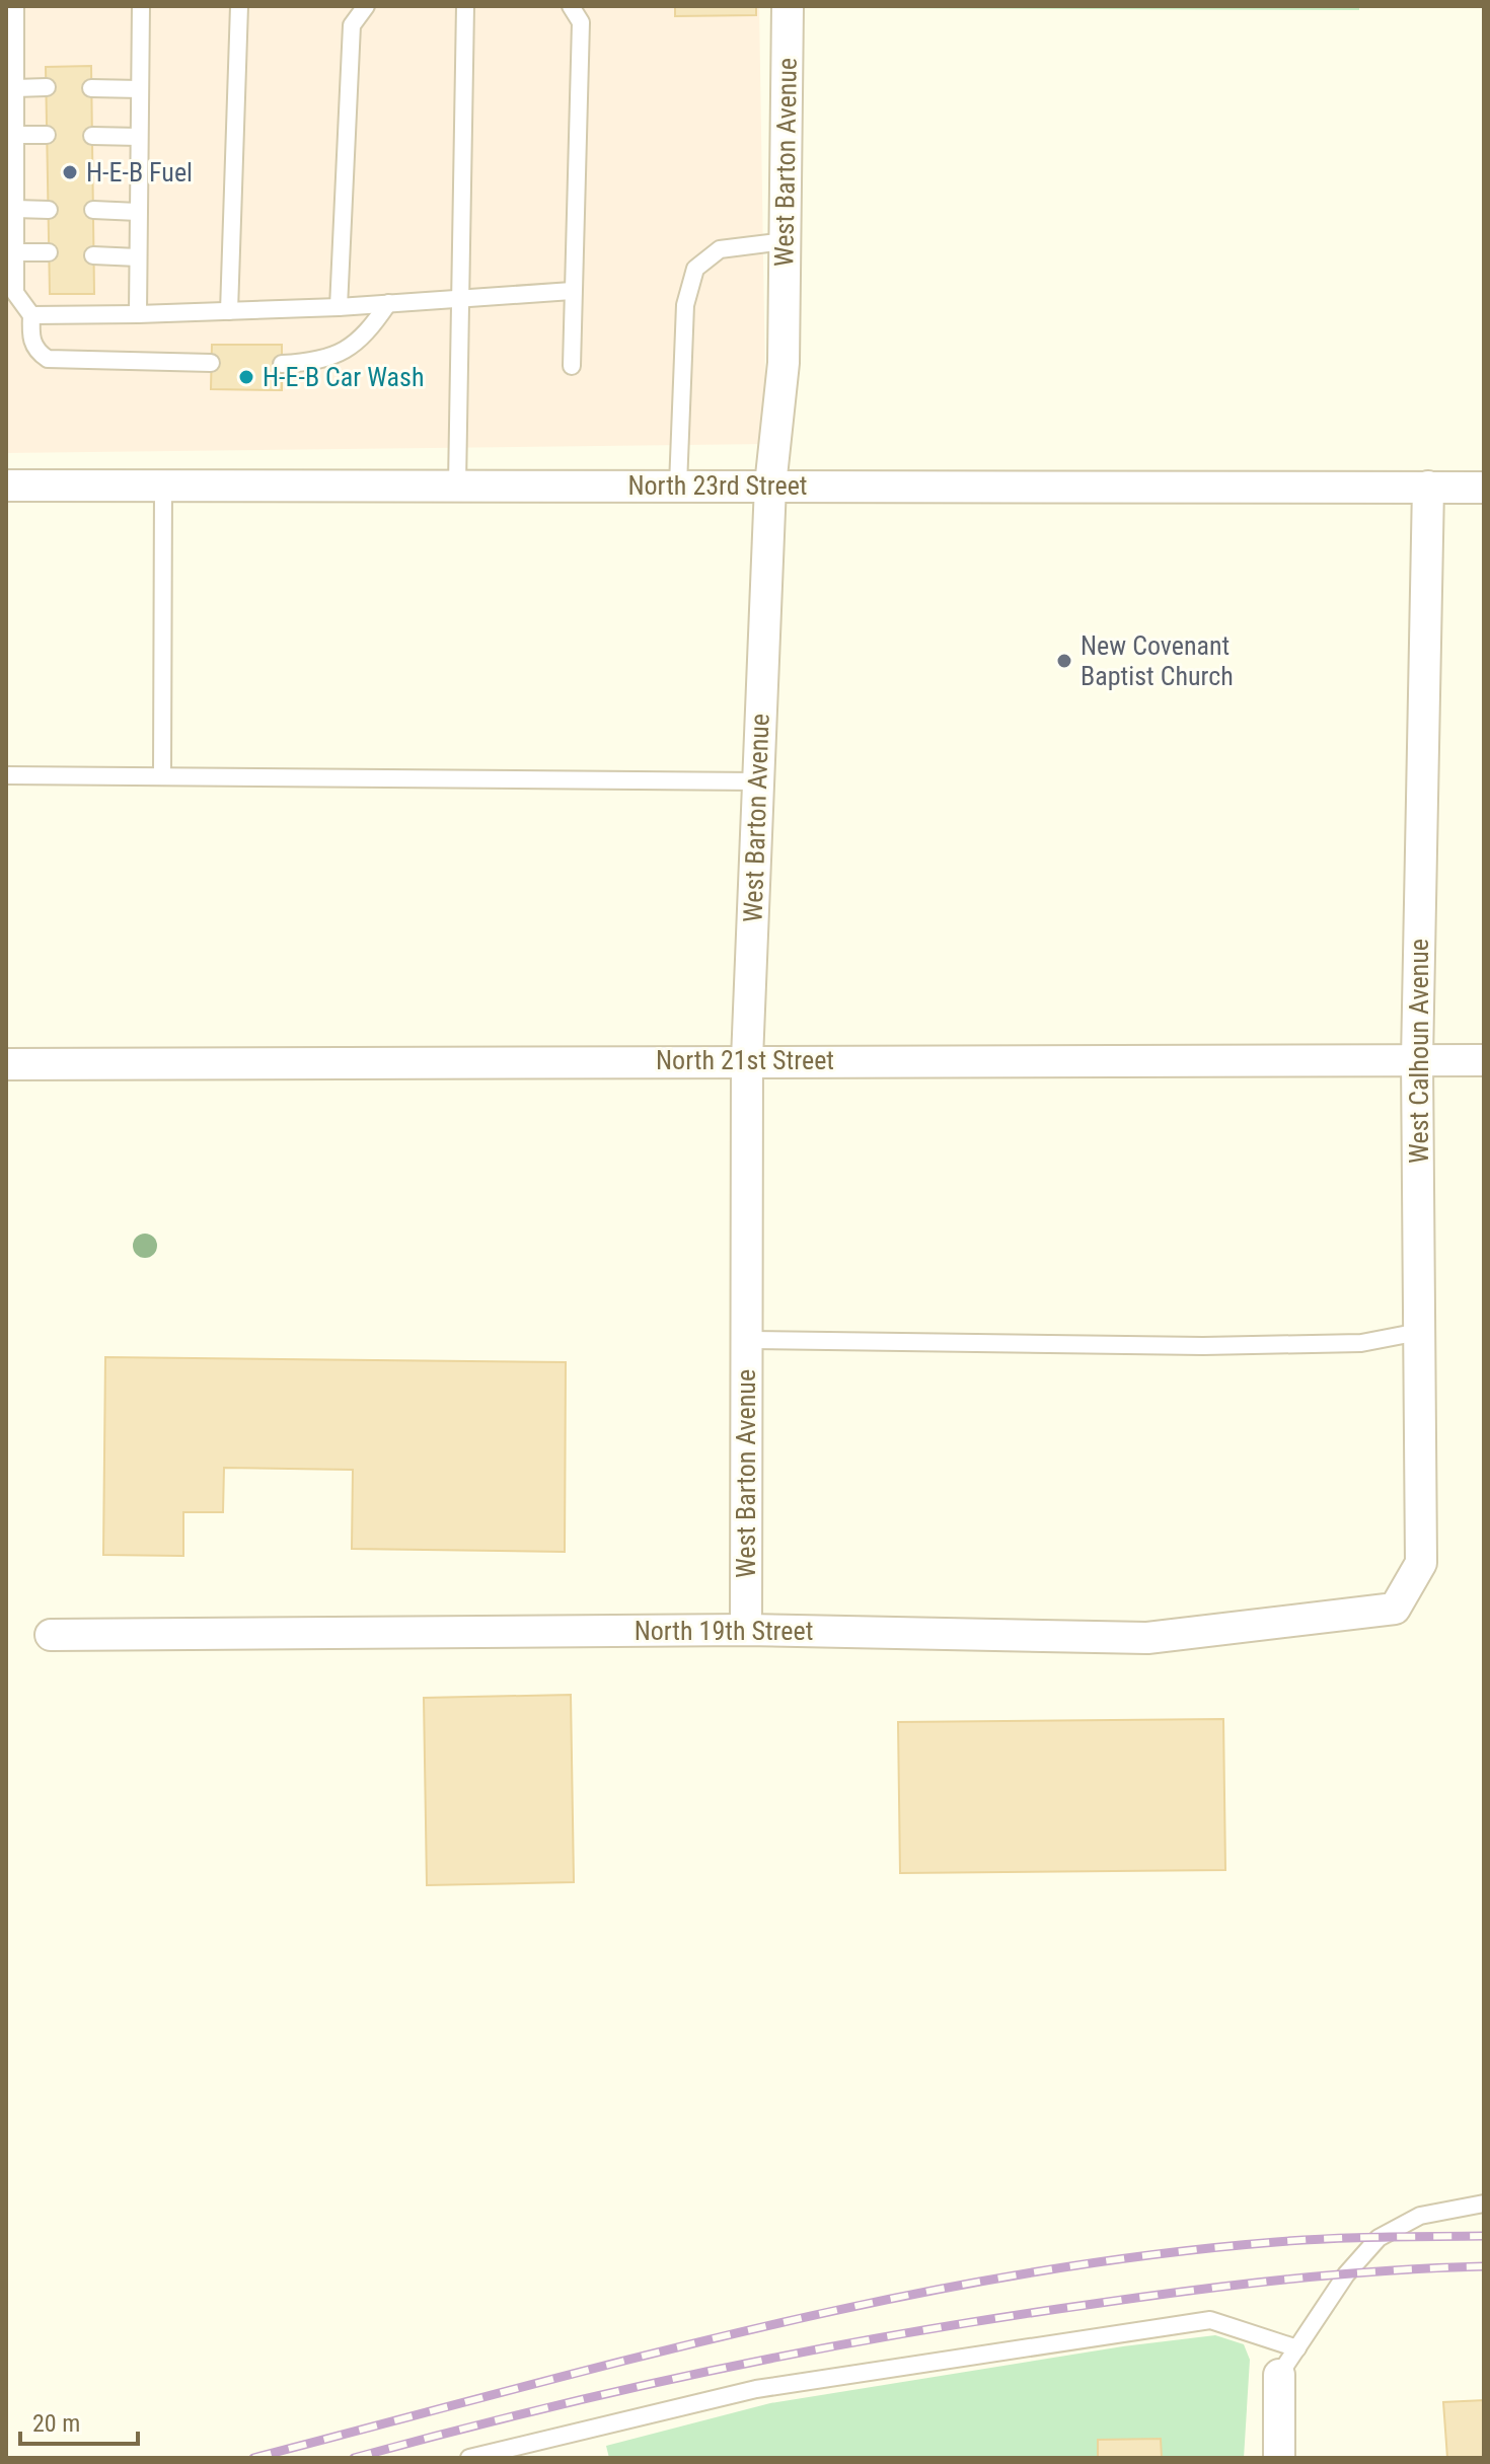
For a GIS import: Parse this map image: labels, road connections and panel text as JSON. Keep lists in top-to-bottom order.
{
  "streets": {
    "street": [
      "West Barton Avenue",
      "North 23rd Street",
      "West Calhoun Avenue",
      "North 21st Street",
      "North 19th Street"
    ]
  },
  "crossings": [
    ["West Barton Avenue", "North 23rd Street"],
    ["West Barton Avenue", "North 21st Street"],
    ["West Barton Avenue", "North 19th Street"],
    ["North 23rd Street", "West Calhoun Avenue"],
    ["West Calhoun Avenue", "North 21st Street"],
    ["West Calhoun Avenue", "North 19th Street"]
  ],
  "places": ["H-E-B Fuel", "H-E-B Car Wash", "New Covenant Baptist Church"],
  "scale_bar": "20 m"
}
